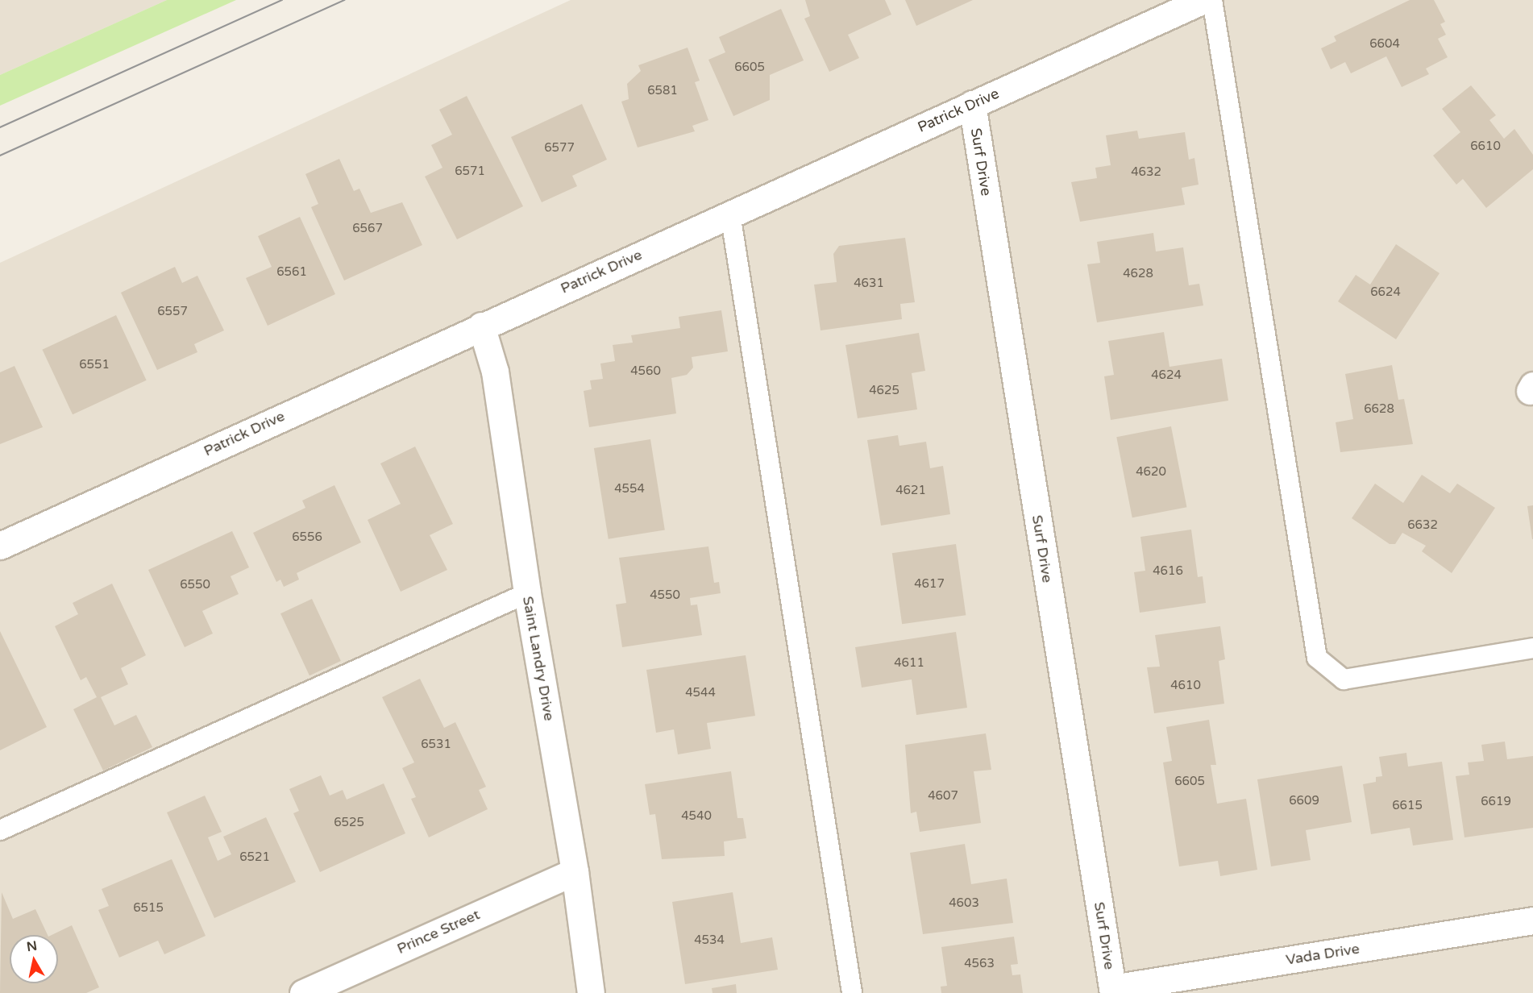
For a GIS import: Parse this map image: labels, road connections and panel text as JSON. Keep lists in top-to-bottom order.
{
  "streets": {
    "street": [
      "Patrick Drive",
      "Surf Drive",
      "Saint Landry Drive",
      "Prince Street",
      "Vada Drive"
    ]
  },
  "crossings": [
    ["Patrick Drive", "Surf Drive"],
    ["Patrick Drive", "Saint Landry Drive"],
    ["Surf Drive", "Vada Drive"],
    ["Saint Landry Drive", "Prince Street"]
  ],
  "house_numbers": [
    "6604",
    "6605",
    "6581",
    "6610",
    "6577",
    "6571",
    "4632",
    "6567",
    "6561",
    "4628",
    "4631",
    "6624",
    "6557",
    "6551",
    "4560",
    "4624",
    "4625",
    "6628",
    "4620",
    "4554",
    "4621",
    "6632",
    "6556",
    "4616",
    "4617",
    "6550",
    "4550",
    "4611",
    "4610",
    "4544",
    "6531",
    "6605",
    "4607",
    "6609",
    "6619",
    "6615",
    "4540",
    "6525",
    "6521",
    "4603",
    "6515",
    "4534",
    "4563"
  ],
  "north": "top"
}
